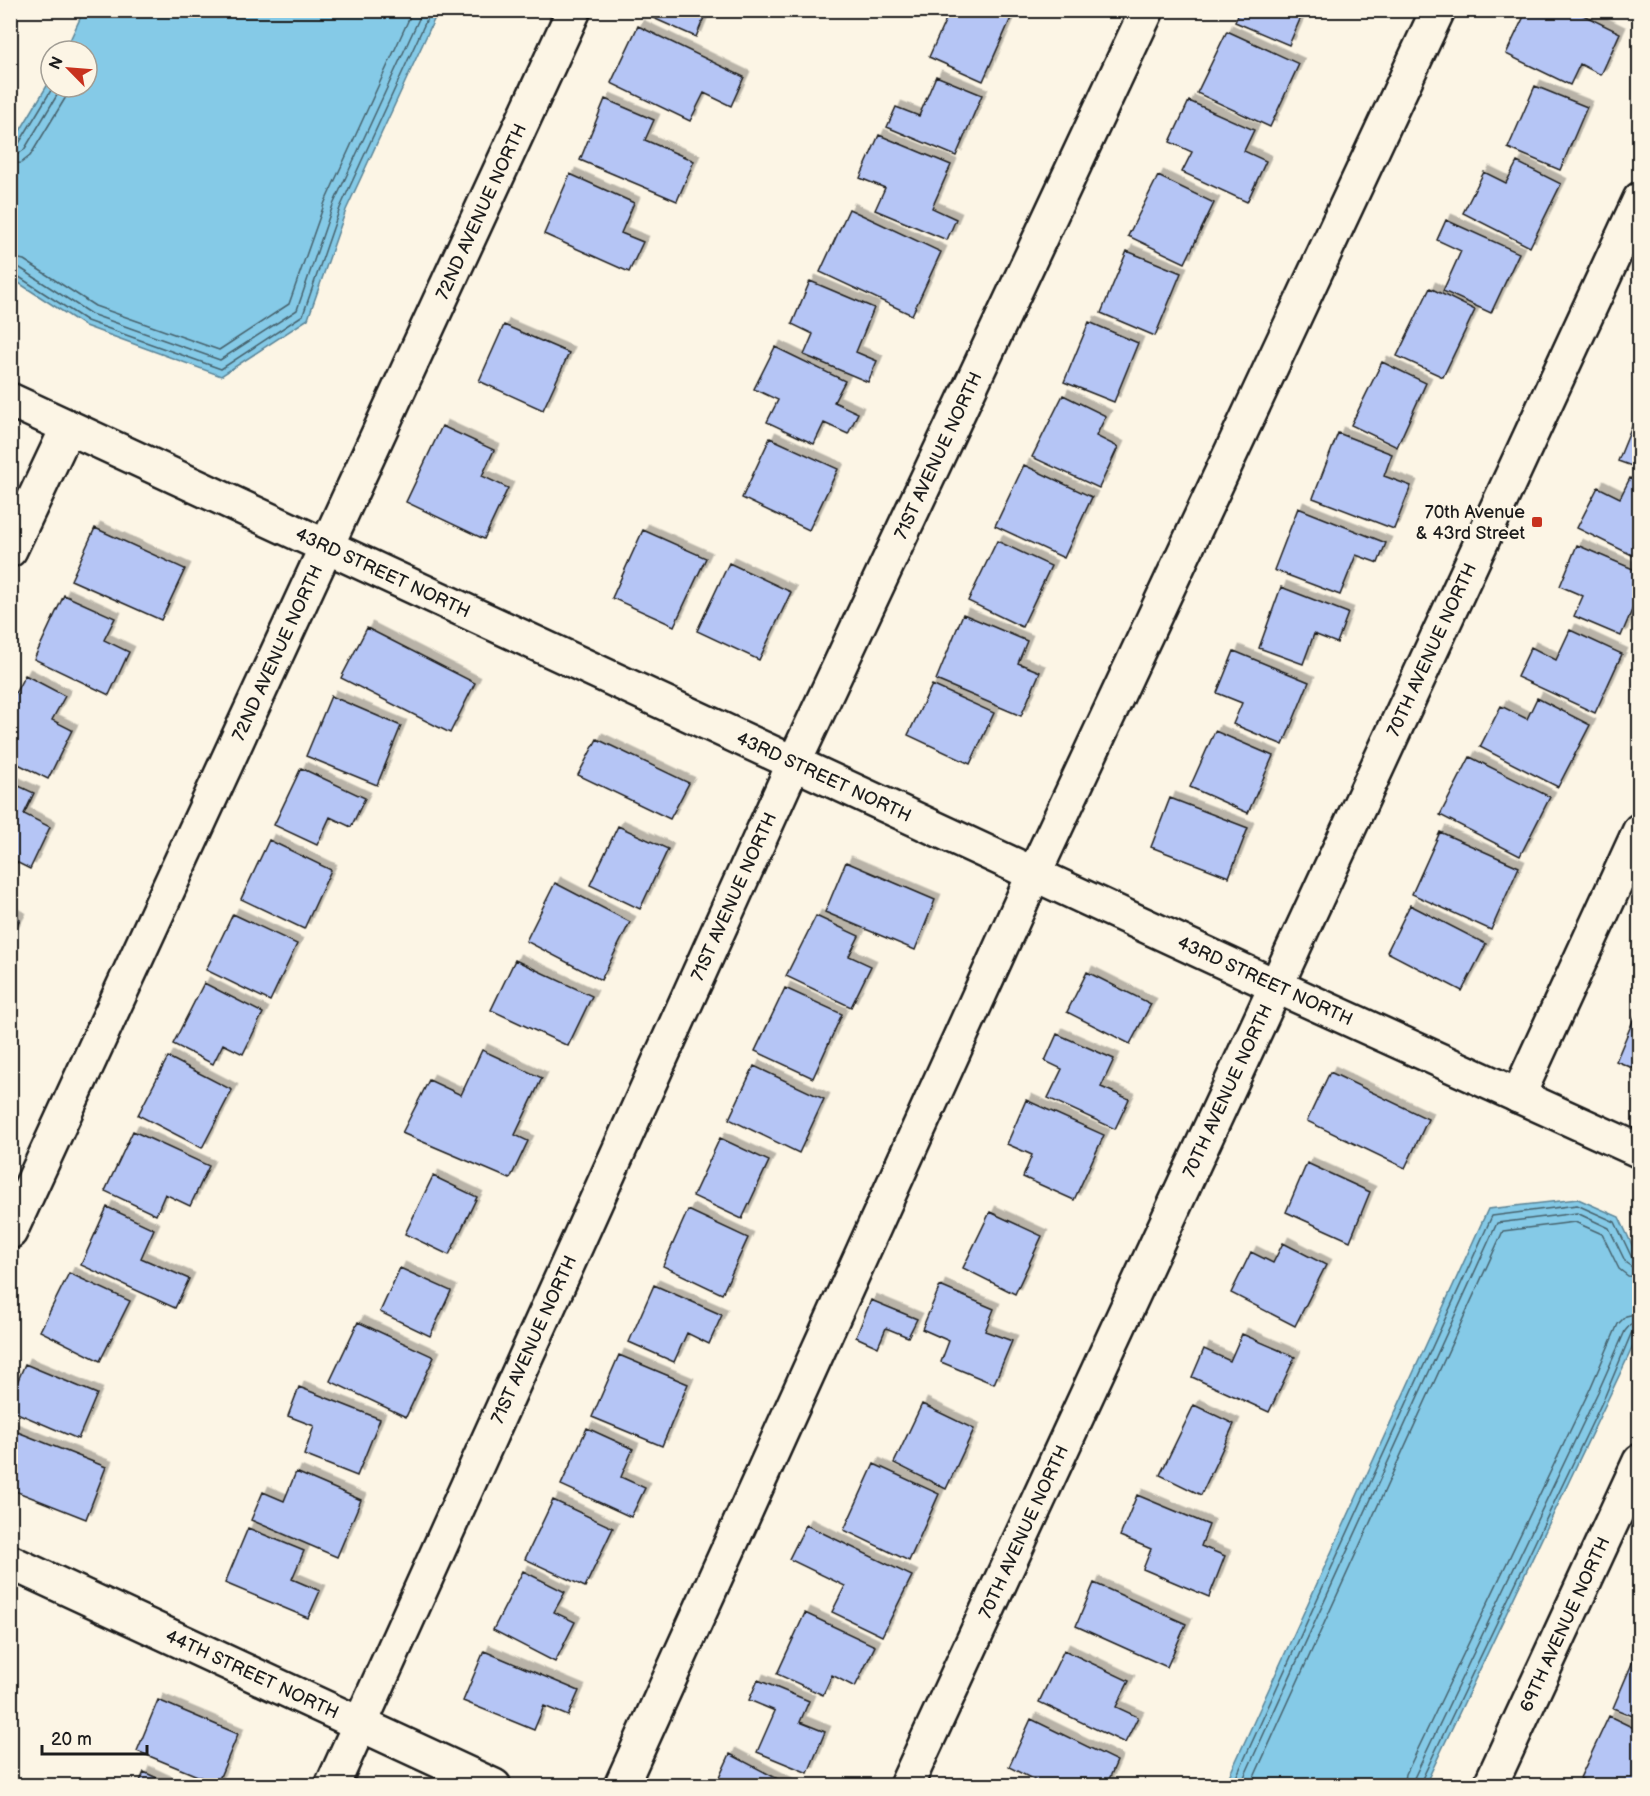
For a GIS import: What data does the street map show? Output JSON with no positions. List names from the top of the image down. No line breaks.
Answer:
{"streets":{"street":["72ND AVENUE NORTH","71ST AVENUE NORTH","43RD STREET NORTH","70TH AVENUE NORTH","69TH AVENUE NORTH","44TH STREET NORTH"]},"crossings":[["72ND AVENUE NORTH","43RD STREET NORTH"],["71ST AVENUE NORTH","43RD STREET NORTH"],["71ST AVENUE NORTH","44TH STREET NORTH"],["43RD STREET NORTH","70TH AVENUE NORTH"]],"places":{"transit":["70th Avenue & 43rd Street"]},"scale_bar":"20 m","north":"top left"}
